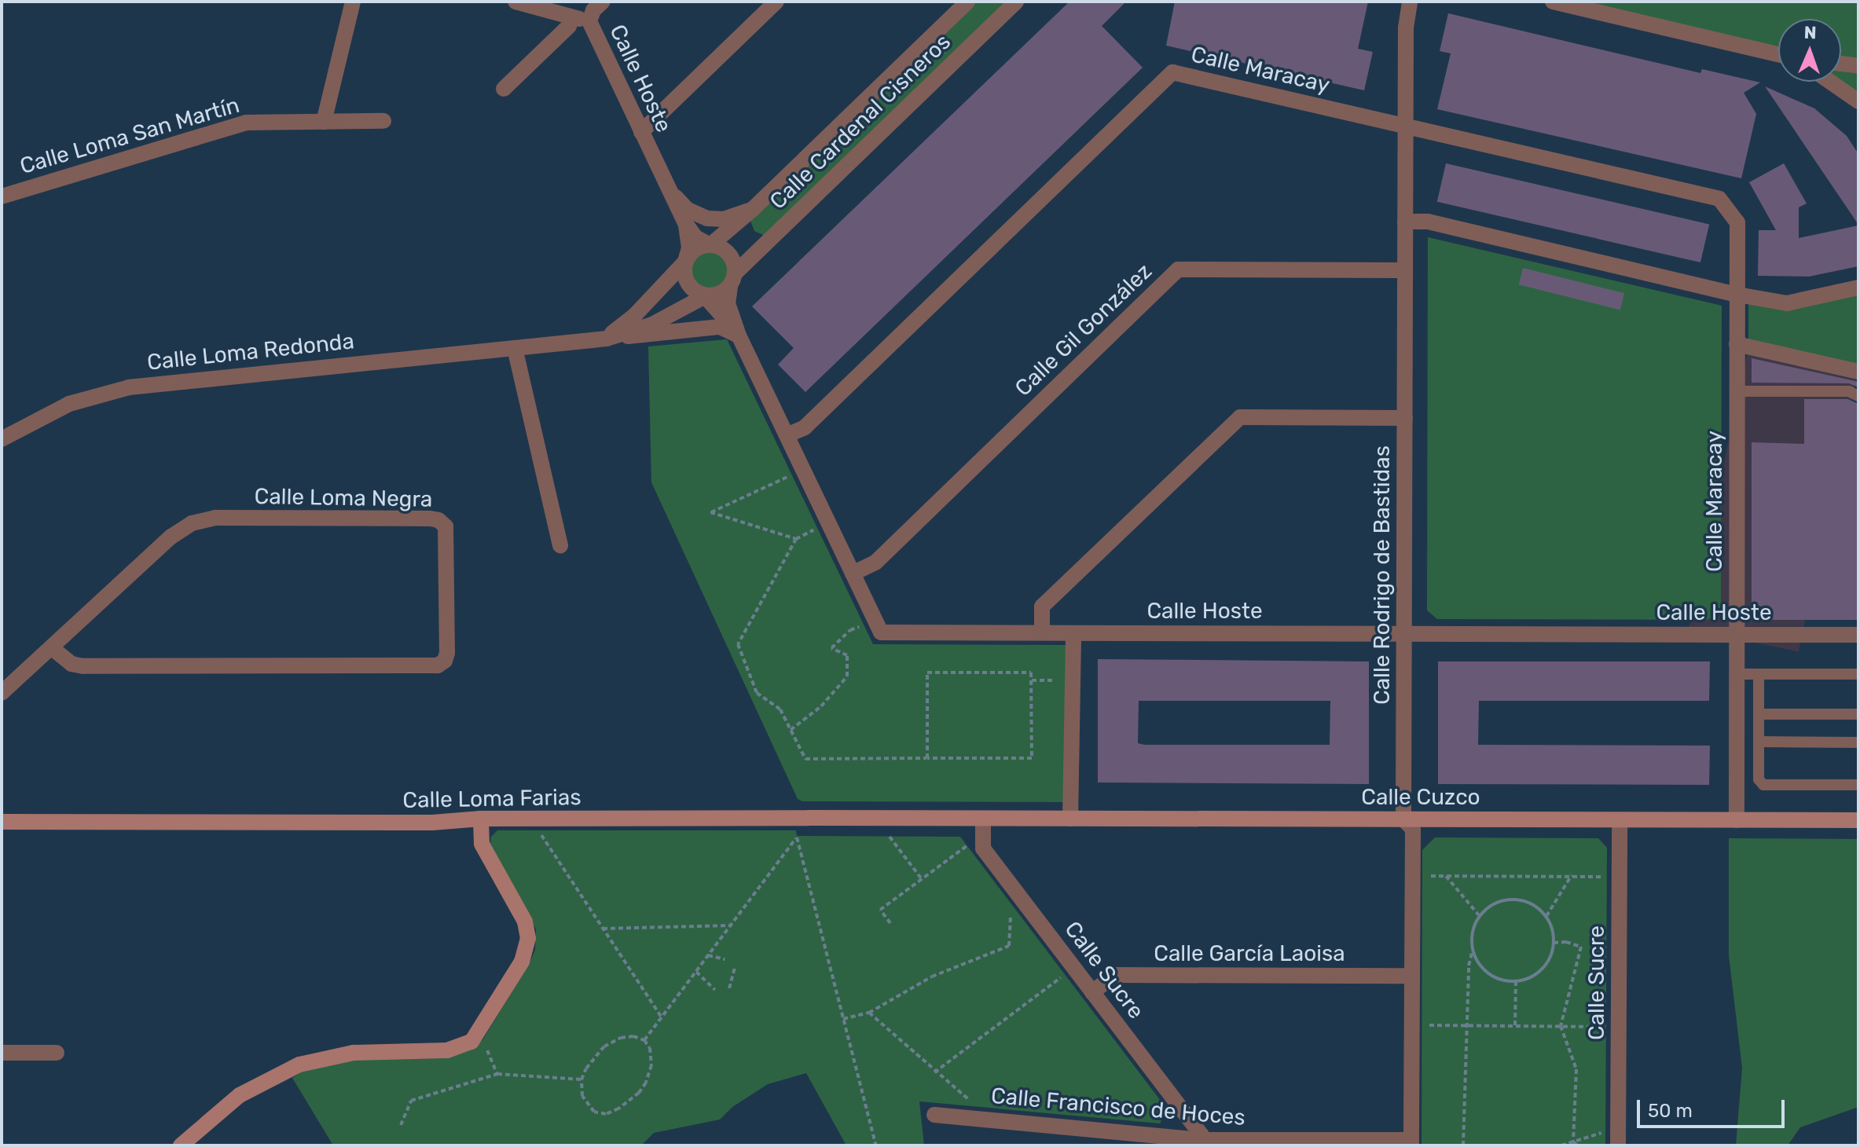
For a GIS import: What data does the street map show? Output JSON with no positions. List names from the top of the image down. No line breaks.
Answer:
{"streets":{"main road":["Calle Cuzco","Calle Loma Farias"],"street":["Calle Maracay","Calle Hoste","Calle Cardenal Cisneros","Calle Loma San Martín","Calle Gil González","Calle Loma Redonda","Calle Loma Negra","Calle Rodrigo de Bastidas","Calle García Laoisa","Calle Sucre","Calle Francisco de Hoces"]},"crossings":[["Calle Maracay","Calle Hoste"],["Calle Maracay","Calle Rodrigo de Bastidas"],["Calle Maracay","Calle Cuzco"],["Calle Hoste","Calle Cardenal Cisneros"],["Calle Hoste","Calle Gil González"],["Calle Hoste","Calle Rodrigo de Bastidas"],["Calle Gil González","Calle Rodrigo de Bastidas"],["Calle Rodrigo de Bastidas","Calle Cuzco"],["Calle Rodrigo de Bastidas","Calle García Laoisa"],["Calle Rodrigo de Bastidas","Calle Francisco de Hoces"],["Calle Cuzco","Calle Loma Farias"],["Calle Cuzco","Calle Sucre"],["Calle Loma Farias","Calle Sucre"],["Calle García Laoisa","Calle Sucre"],["Calle Sucre","Calle Francisco de Hoces"]],"scale_bar":"50 m","north":"top"}
